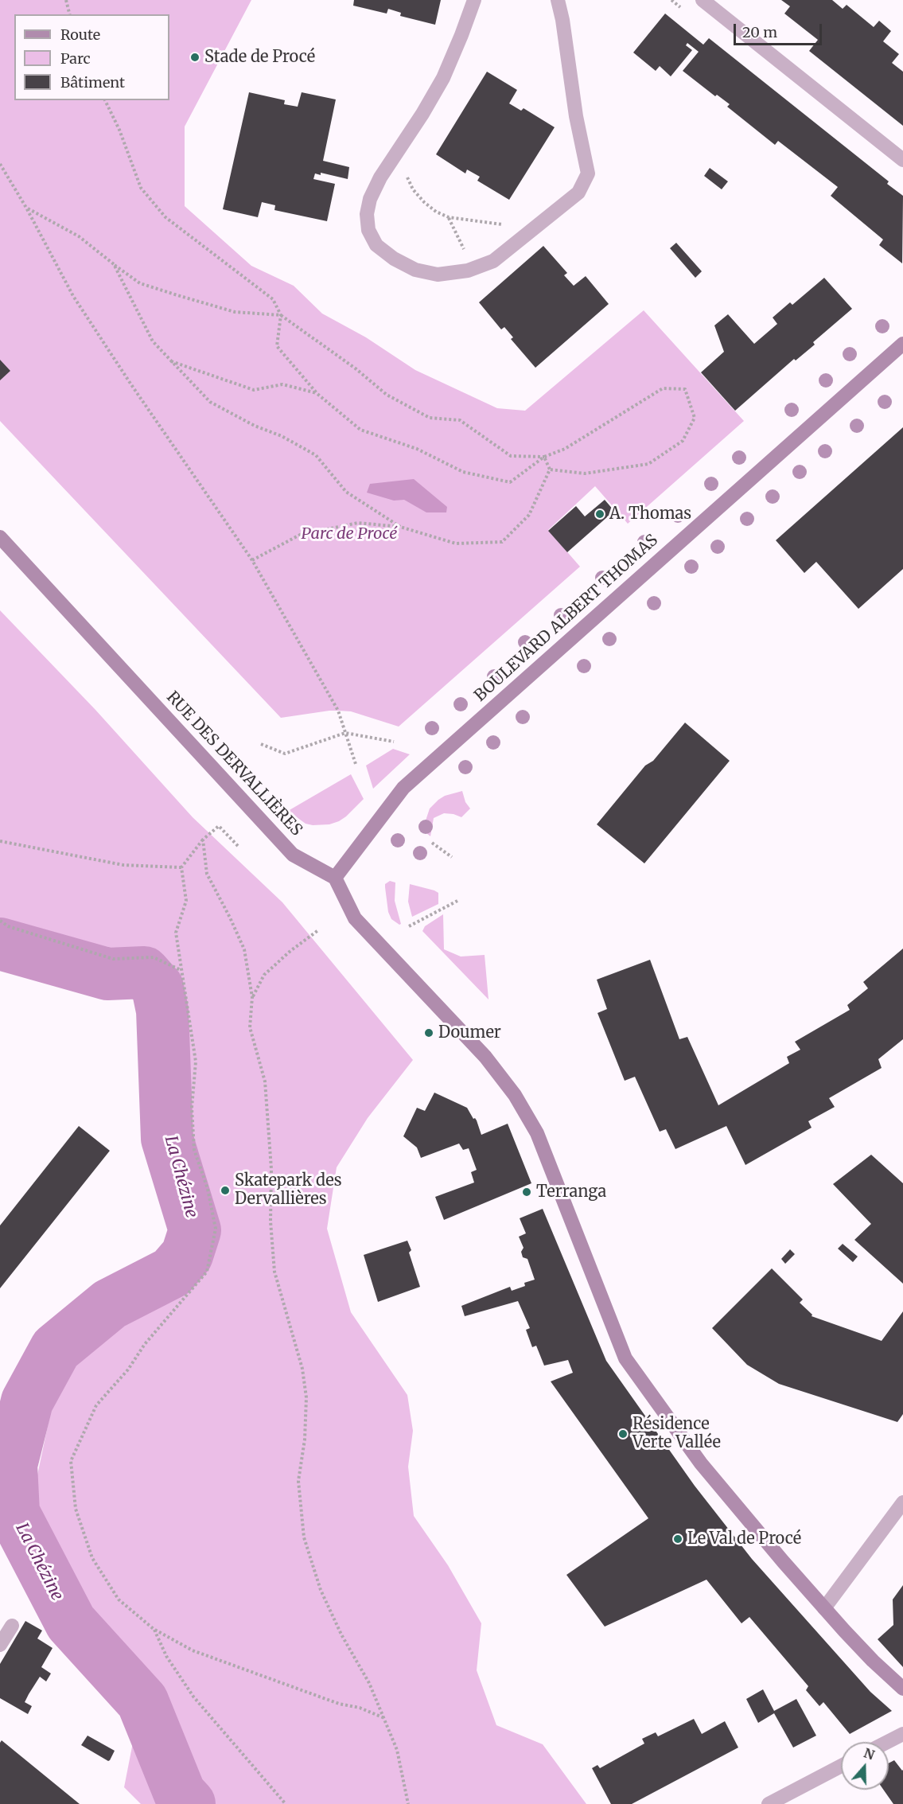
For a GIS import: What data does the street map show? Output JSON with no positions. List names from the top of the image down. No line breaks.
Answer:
{"streets":{"main road":["BOULEVARD ALBERT THOMAS","RUE DES DERVALLIÈRES"]},"crossings":[["BOULEVARD ALBERT THOMAS","RUE DES DERVALLIÈRES"]],"water":["La Chézine"],"parks":["Parc de Procé"],"places":["Stade de Procé","A. Thomas","Doumer","Skatepark des Dervallières","Terranga","Résidence Verte Vallée","Le Val de Procé"],"legend":["Route","Parc","Bâtiment"],"scale_bar":"20 m","north":"top"}
